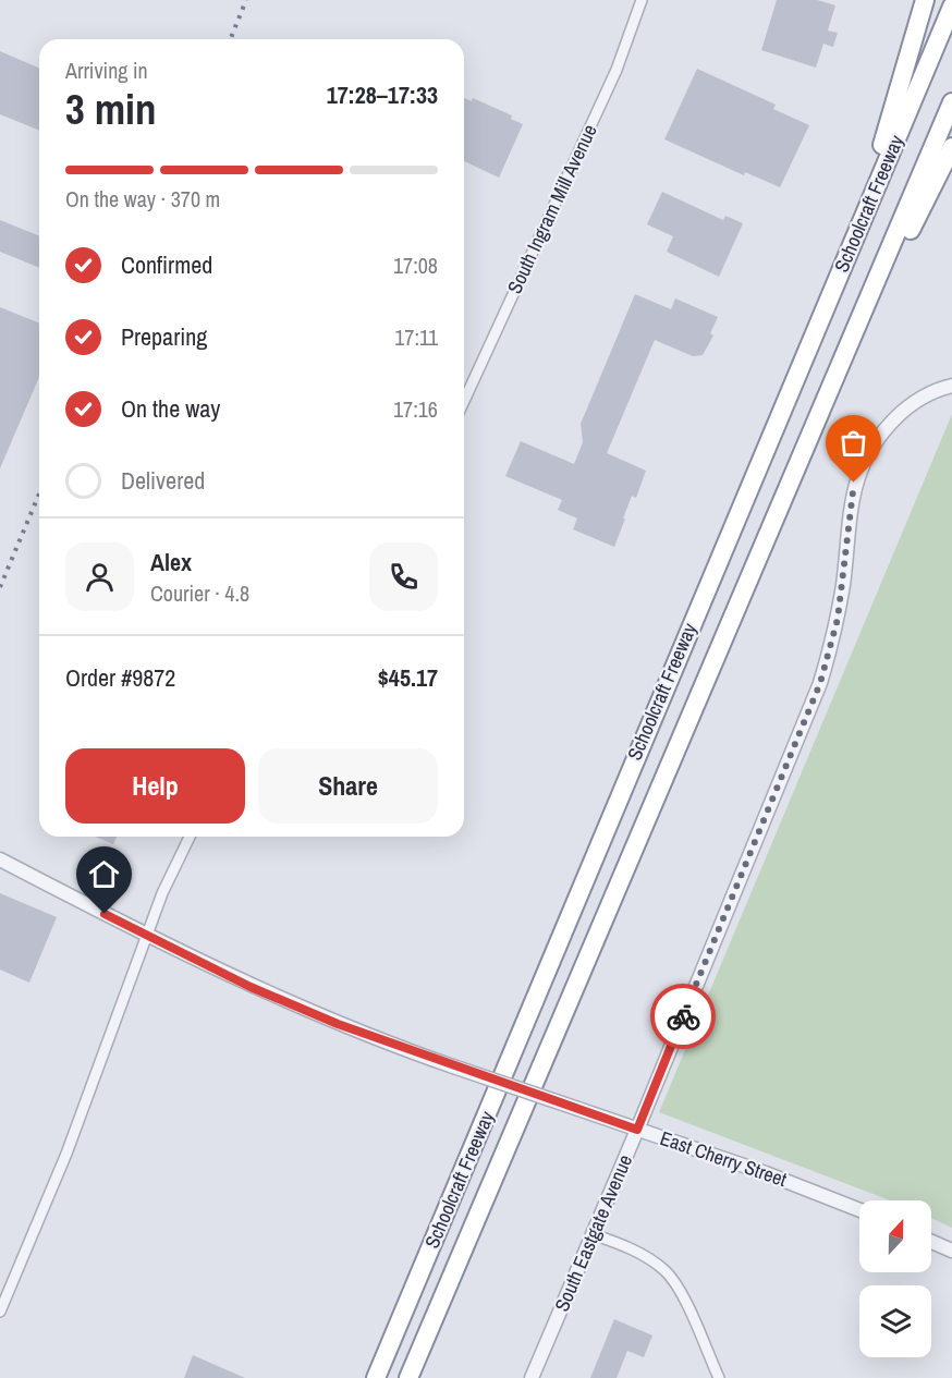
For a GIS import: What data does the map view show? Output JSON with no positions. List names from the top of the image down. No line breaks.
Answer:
{"streets":{"highway":["Schoolcraft Freeway"],"street":["South Ingram Mill Avenue","East Cherry Street","South Eastgate Avenue"]},"crossings":[["East Cherry Street","South Eastgate Avenue"]],"north":"top","page":{"heading":["3 min","Arriving in","17:28–17:33"],"panel":["Alex","Courier · 4.8","Order #9872","$45.17"],"bar":"On the way · 370 m","list":[["Confirmed","17:08"],["Preparing","17:11"],["On the way","17:16"],"Delivered"],"buttons":["Help","Share"]}}
